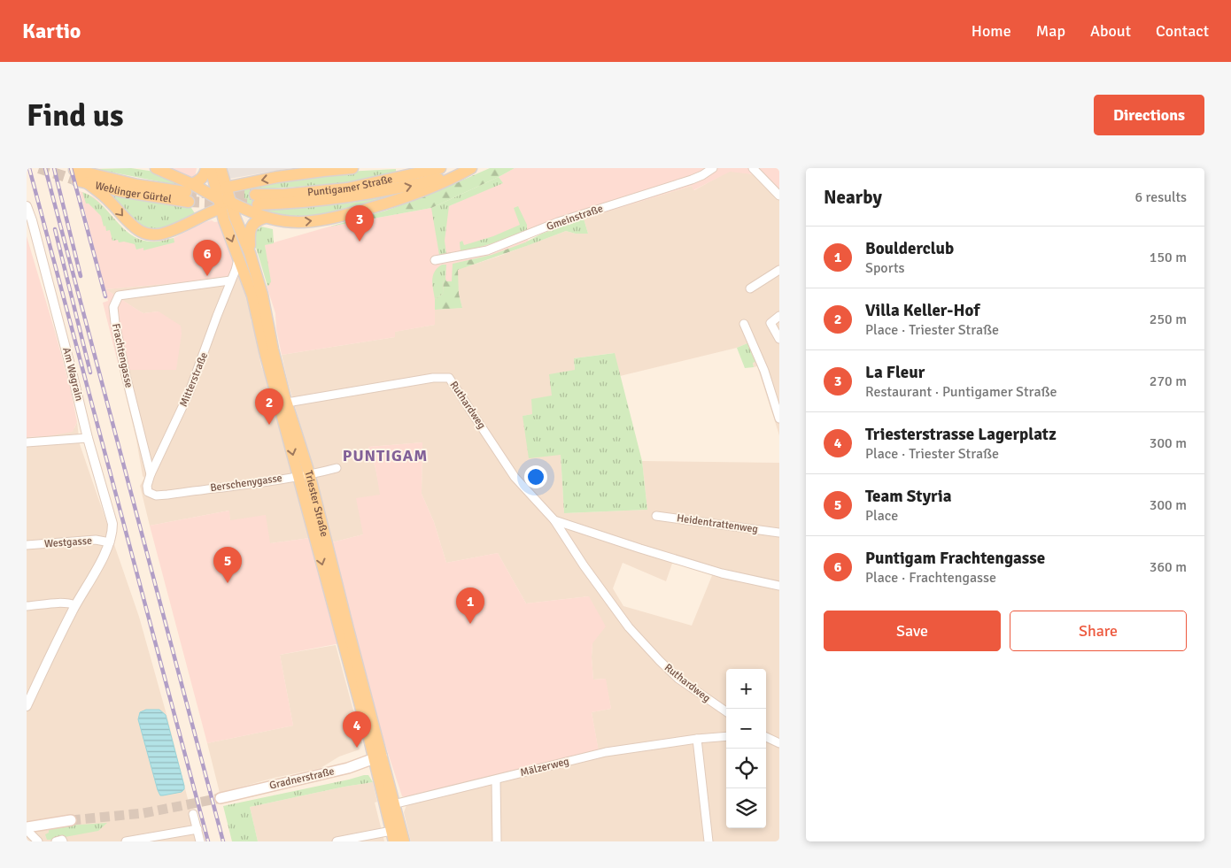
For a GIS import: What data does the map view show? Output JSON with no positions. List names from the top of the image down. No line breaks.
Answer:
{"streets":{"main road":["Puntigamer Straße","Weblinger Gürtel","Triester Straße","Gradnerstraße"],"street":["Gmeinstraße","Frachtengasse","Am Wagrain","Mitterstraße","Ruthardweg","Berschenygasse","Heidentrattenweg","Westgasse","Mälzerweg"]},"crossings":[["Frachtengasse","Mitterstraße"],["Frachtengasse","Berschenygasse"],["Am Wagrain","Westgasse"],["Mitterstraße","Berschenygasse"],["Mitterstraße","Triester Straße"],["Ruthardweg","Triester Straße"],["Berschenygasse","Triester Straße"],["Triester Straße","Mälzerweg"],["Triester Straße","Gradnerstraße"]],"districts":["PUNTIGAM"],"page":{"header":"Kartio","nav":["Home","Map","About","Contact"],"buttons":["Directions",["Save","Share"]],"title":"Find us","heading":["Nearby","6 results"],"pins":["3","6","2","5","1","4"],"list":[{"mark":"1","name":"Boulderclub","note":"Sports","value":"150 m"},{"mark":"2","name":"Villa Keller-Hof","note":"Place · Triester Straße","value":"250 m"},{"mark":"3","name":"La Fleur","note":"Restaurant · Puntigamer Straße","value":"270 m"},{"mark":"4","name":"Triesterstrasse Lagerplatz","note":"Place · Triester Straße","value":"300 m"},{"mark":"5","name":"Team Styria","note":"Place","value":"300 m"},{"mark":"6","name":"Puntigam Frachtengasse","note":"Place · Frachtengasse","value":"360 m"}],"map_buttons":["+","−"]}}
